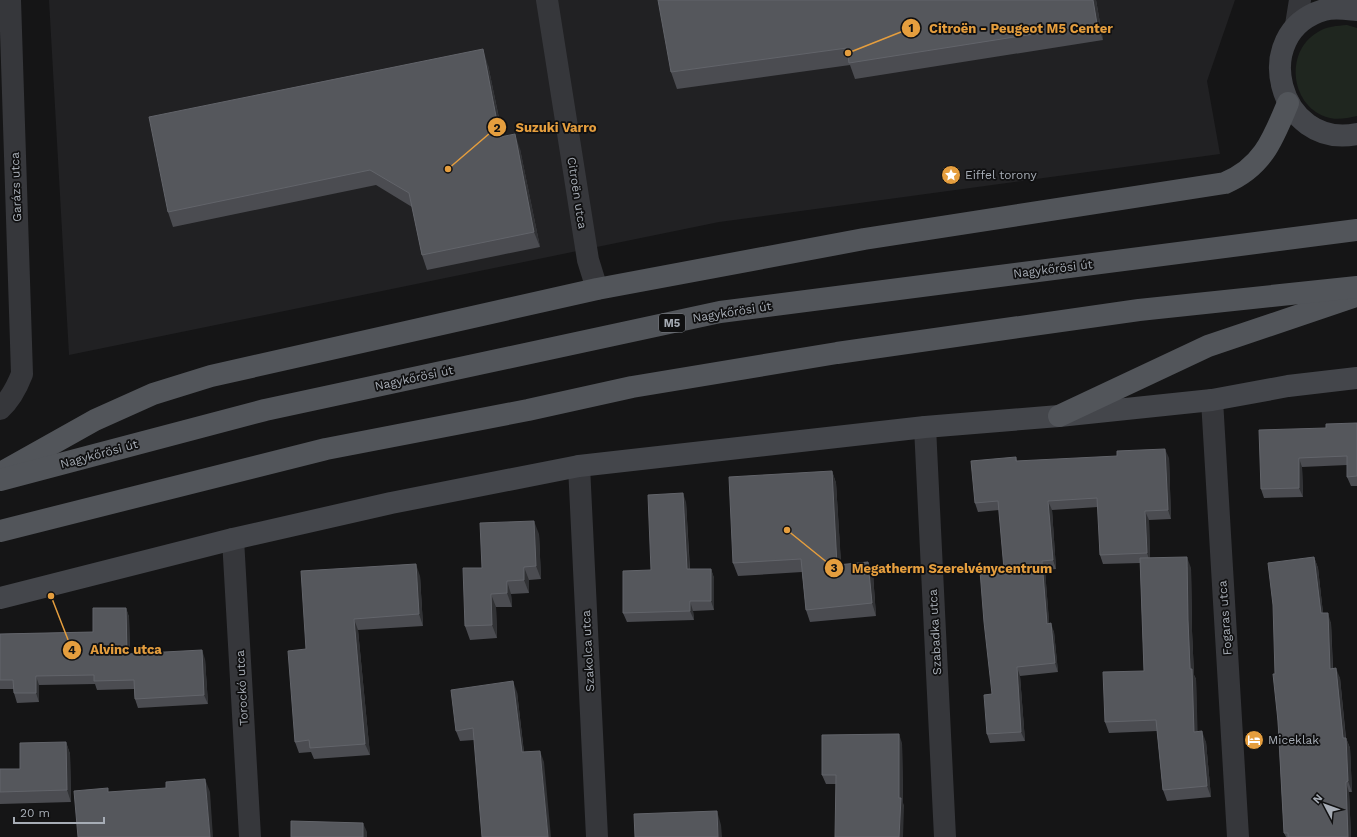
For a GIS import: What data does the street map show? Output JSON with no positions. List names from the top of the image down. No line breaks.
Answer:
{"streets":{"main road":["Nagykőrösi út","M5"],"street":["Garázs utca","Citroën utca","Fogaras utca","Szabadka utca","Szakolca utca","Torockó utca"]},"places":{"other":["Citroën - Peugeot M5 Center","Suzuki Varro","Megatherm Szerelvénycentrum","Alvinc utca"],"place":["Eiffel torony"],"hotel":["Miceklak"]},"scale_bar":"20 m","north":"top left"}
